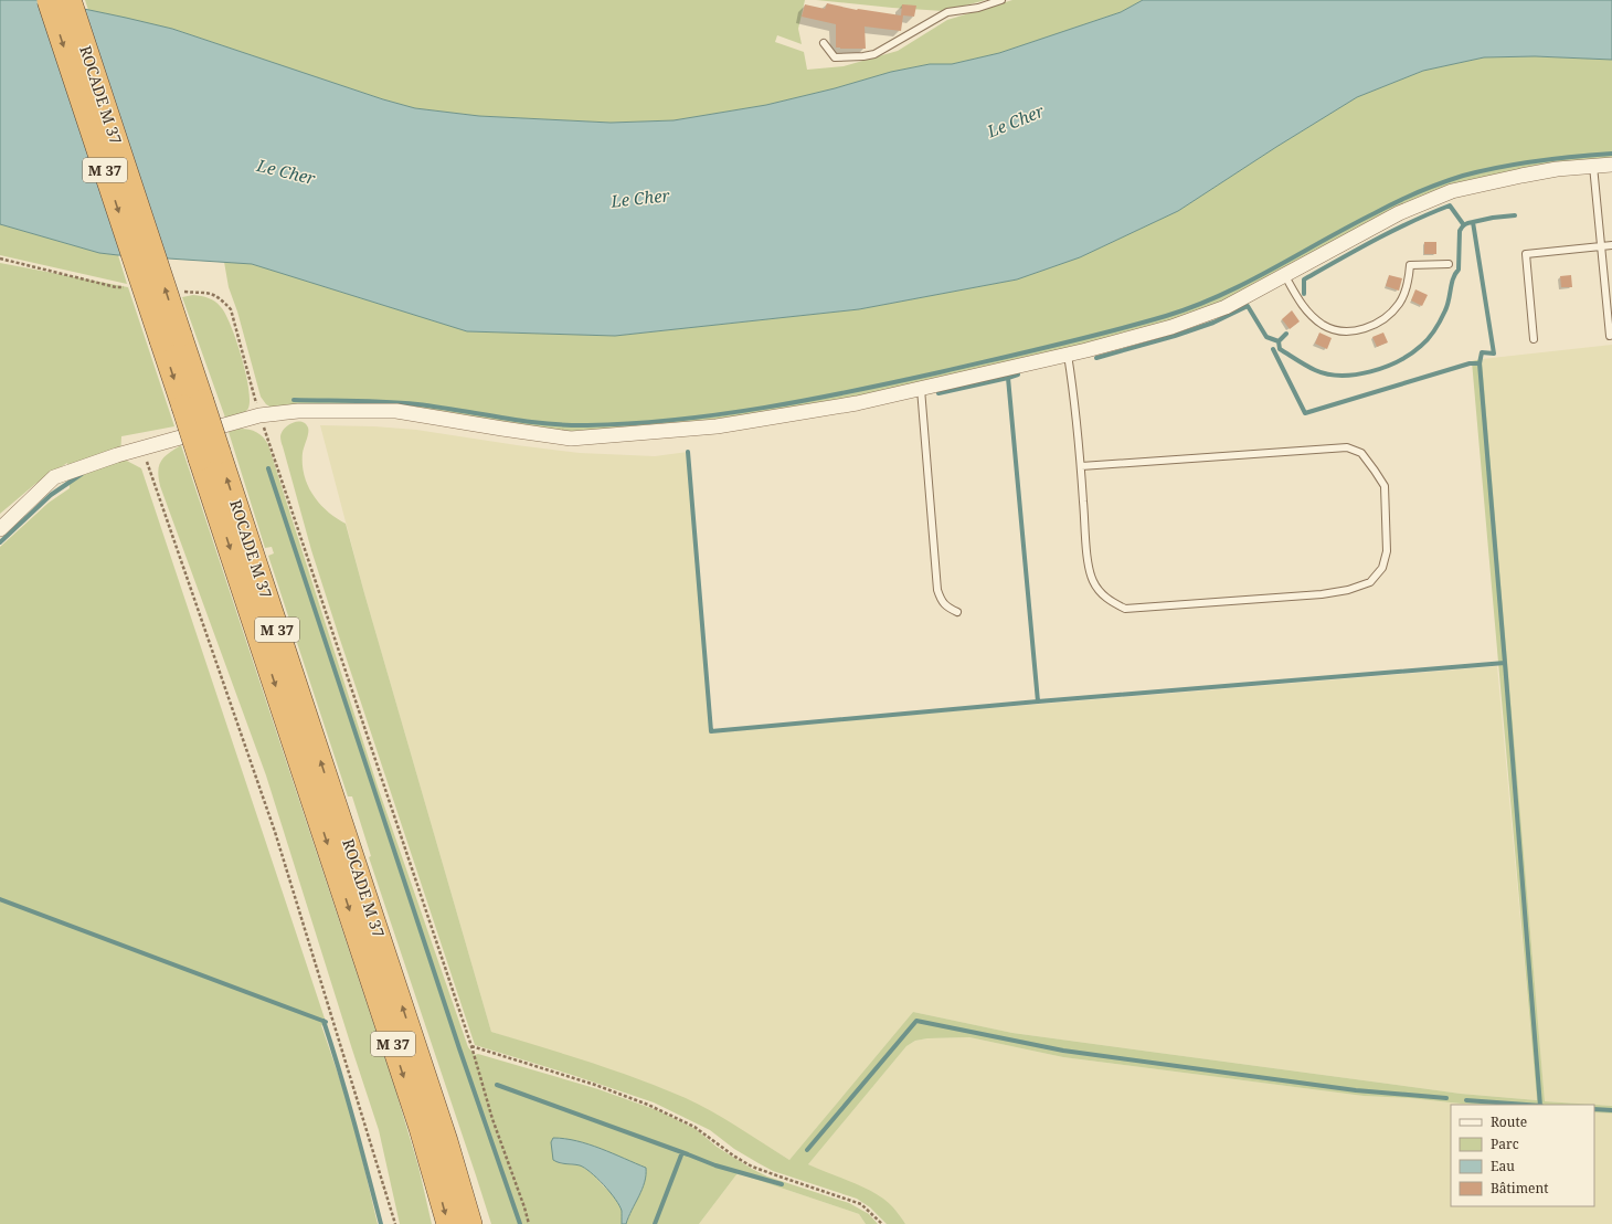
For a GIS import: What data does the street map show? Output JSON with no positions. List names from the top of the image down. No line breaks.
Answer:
{"streets":{"highway":["ROCADE M 37","M 37"]},"water":["Le Cher"],"legend":["Route","Parc","Eau","Bâtiment"]}
